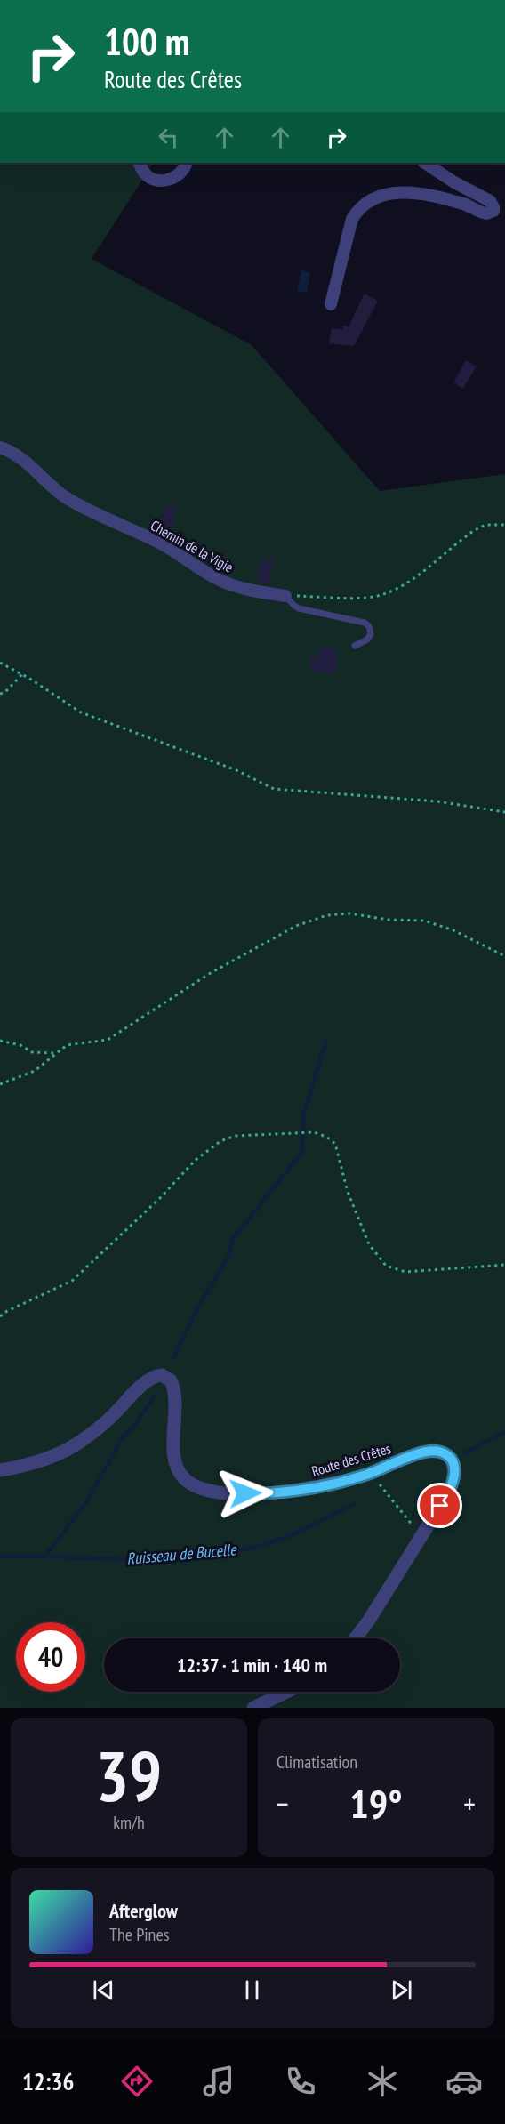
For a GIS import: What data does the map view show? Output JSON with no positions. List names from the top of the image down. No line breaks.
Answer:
{"streets":{"street":["Chemin de la Vigie","Route des Crêtes"]},"water":["Ruisseau de Bucelle"],"page":{"turn":["100 m","Route des Crêtes"],"limit":"40","trip":"12:37 · 1 min · 140 m","tile":[["39","km/h"],"Climatisation"],"heat":["−","19°","+"],"song":["Afterglow","The Pines"],"tabs":"12:36"}}
